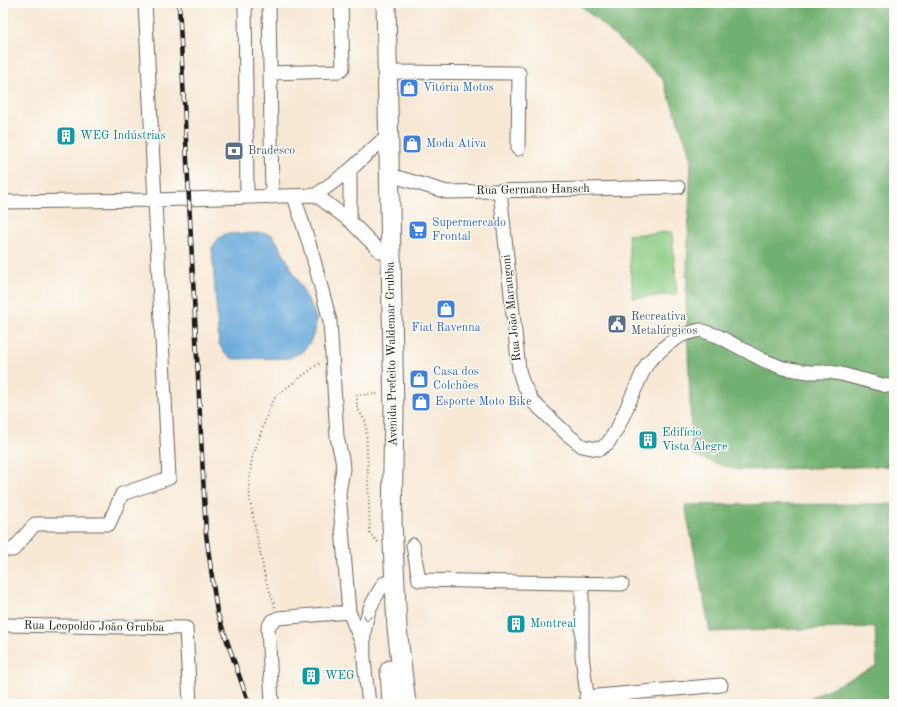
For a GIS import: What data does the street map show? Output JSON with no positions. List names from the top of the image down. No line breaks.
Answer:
{"streets":{"highway":["Avenida Prefeito Waldemar Grubba"],"street":["Rua Germano Hansch","Rua João Marangoni","Rua Leopoldo João Grubba"]},"crossings":[["Rua Germano Hansch","Rua João Marangoni"],["Rua Germano Hansch","Avenida Prefeito Waldemar Grubba"]],"places":{"shop":["Vitória Motos","Moda Ativa","Fiat Ravenna","Casa dos Colchões","Esporte Moto Bike"],"building":["WEG Indústrias","Edifício Vista Alegre","Montreal","WEG"],"bank":["Bradesco"],"supermarket":["Supermercado Frontal"],"public building":["Recreativa Metalúrgicos"]}}
